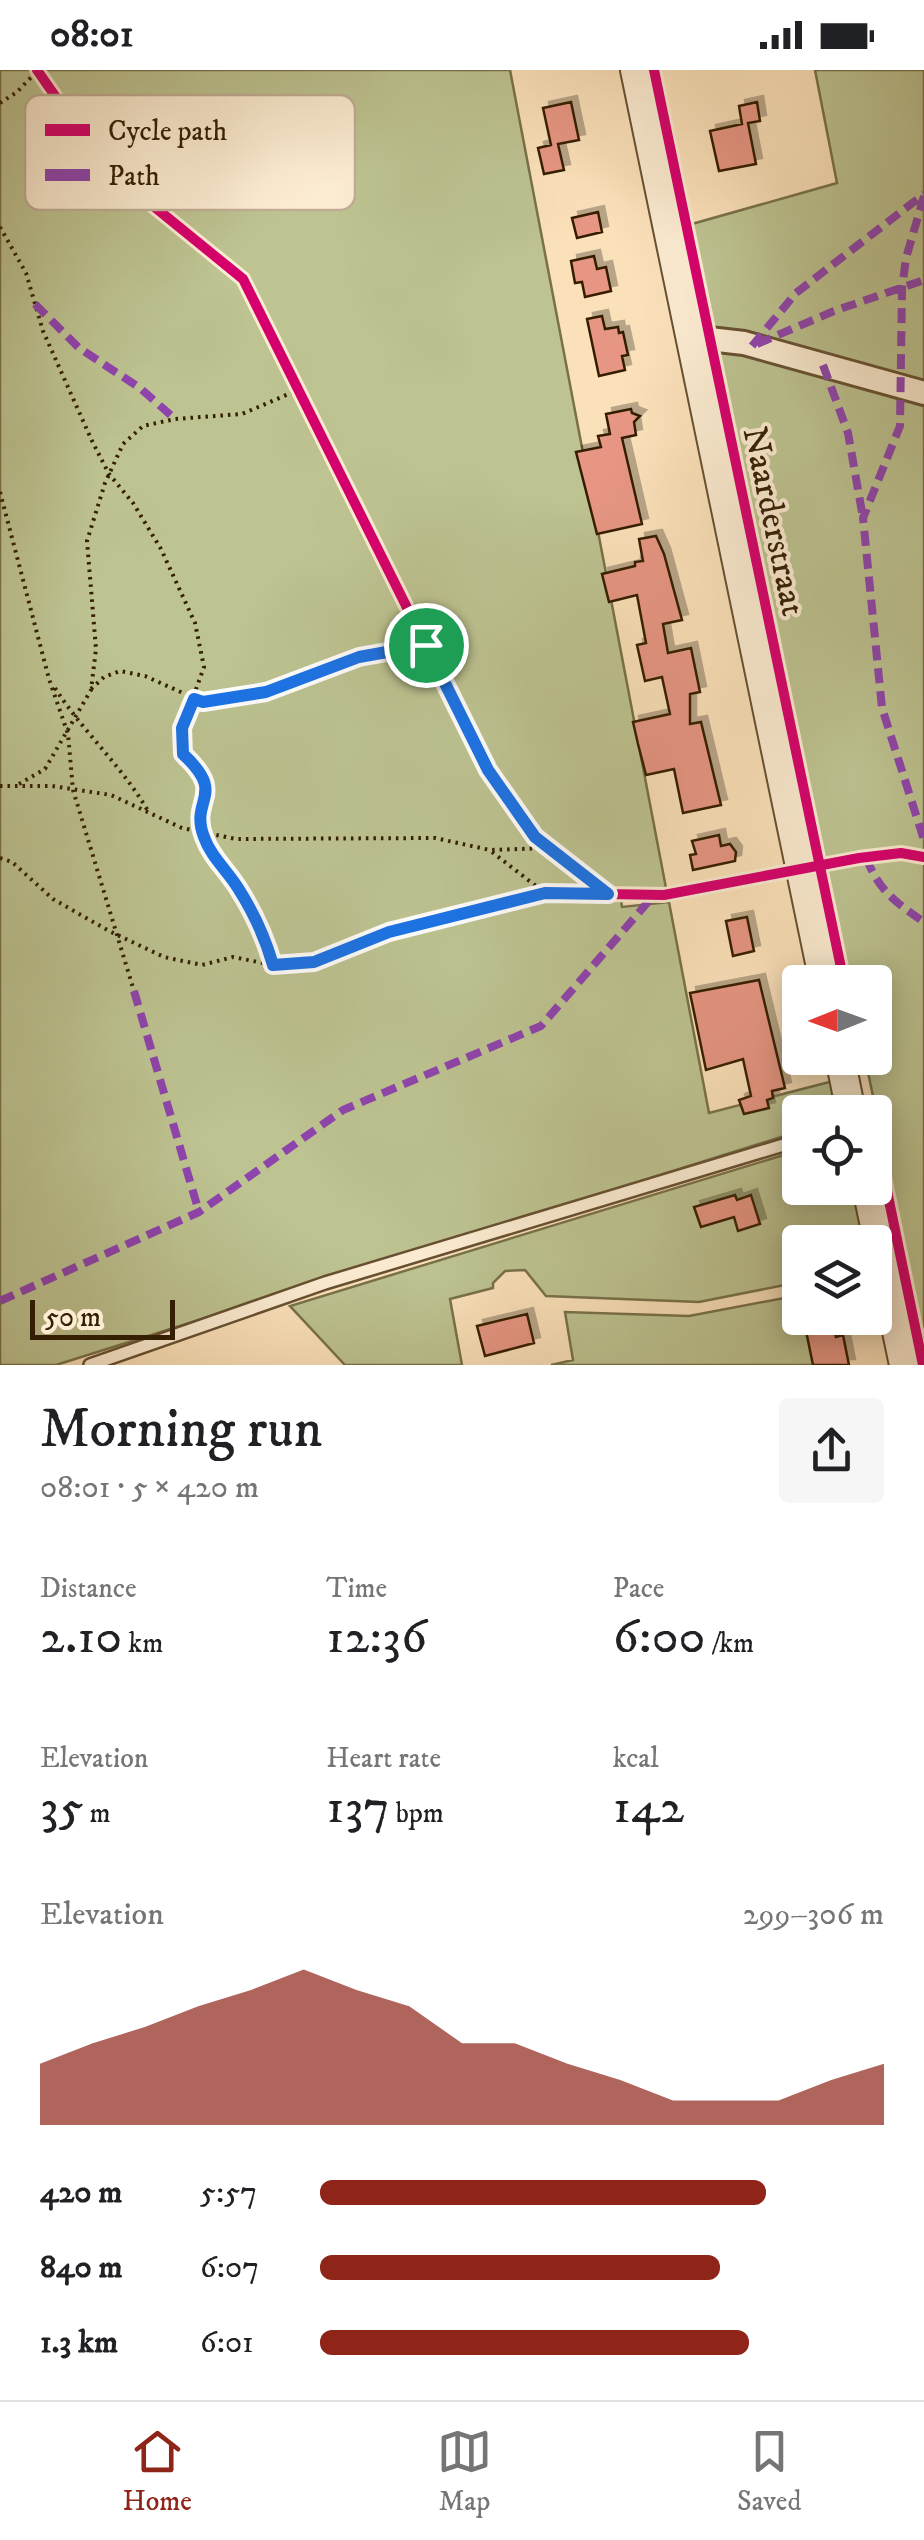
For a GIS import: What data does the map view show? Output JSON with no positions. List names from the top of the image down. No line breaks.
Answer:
{"streets":{"street":["Naarderstraat"]},"legend":["Cycle path","Path"],"scale_bar":"50 m","north":"left","page":{"status":"08:01","scale":"50 m","heading":["Morning run","08:01 · 5 × 420 m"],"stats":[["Distance","2.10 km"],["Time","12:36"],["Pace","6:00 /km"],["Elevation","35 m"],["Heart rate","137 bpm"],["kcal","142"]],"chart":["Elevation","299–306 m"],"list":[{"name":"420 m","note":"5:57"},{"name":"840 m","note":"6:07"},{"name":"1.3 km","note":"6:01"}],"tabs":["Home","Map","Saved"]}}
